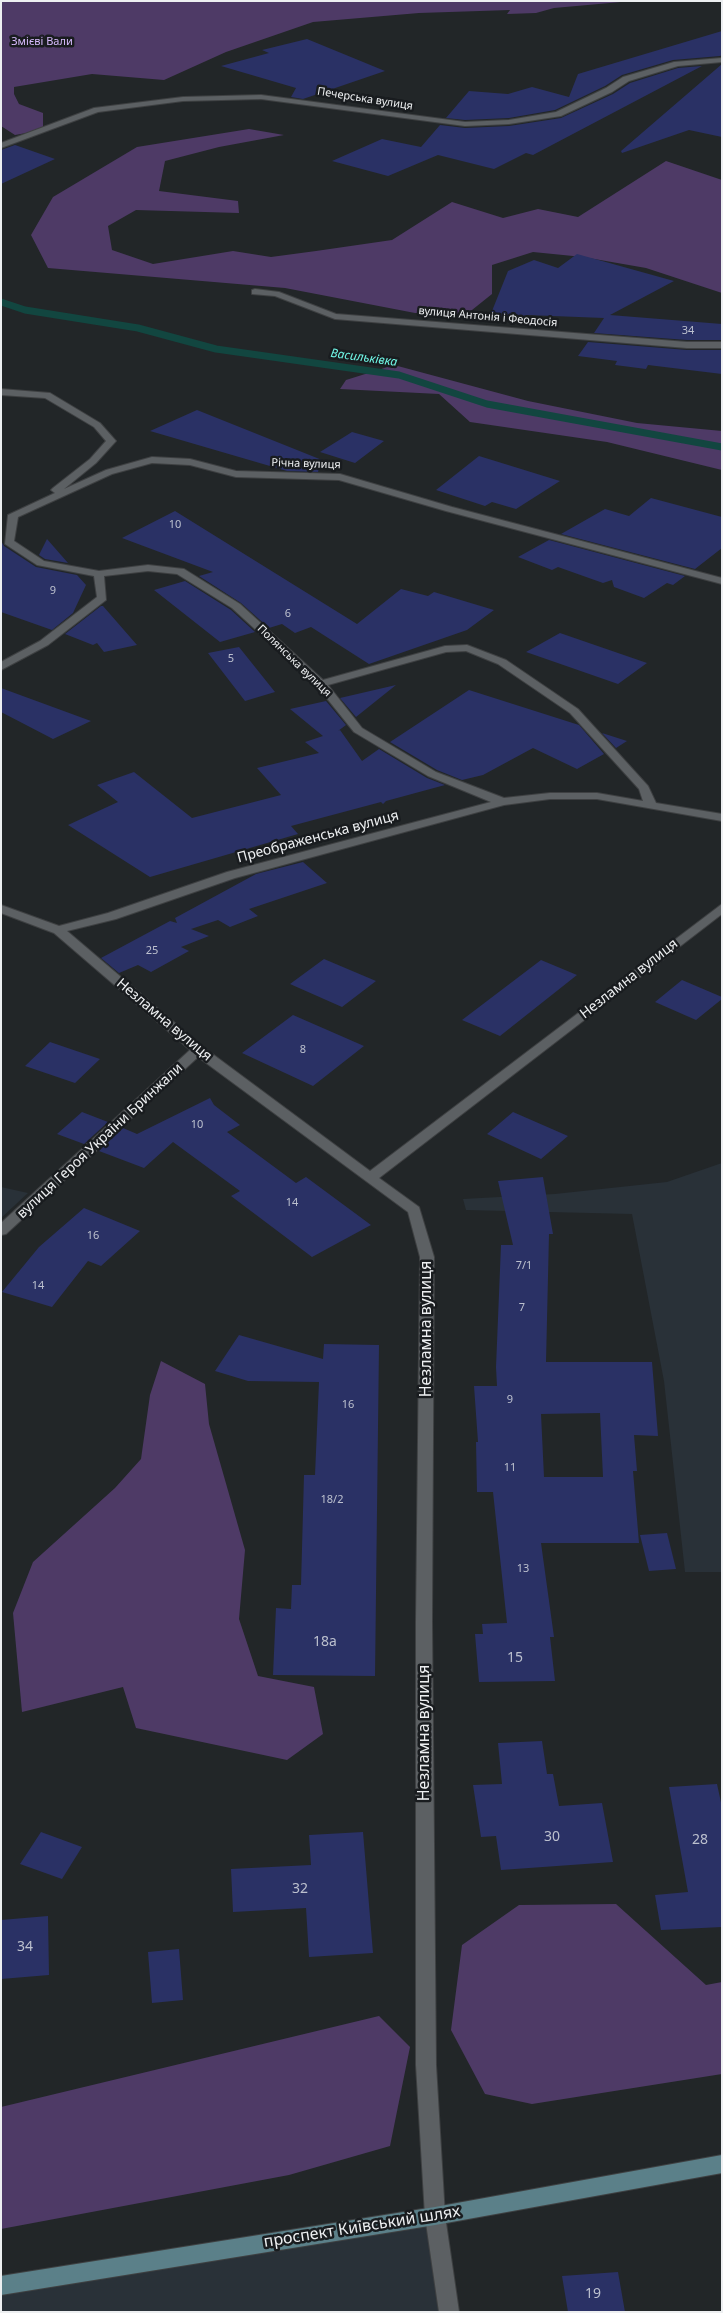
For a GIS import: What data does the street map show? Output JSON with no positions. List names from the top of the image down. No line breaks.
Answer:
{"streets":{"main road":["проспект Київський шлях"],"street":["Печерська вулиця","вулиця Антонія і Феодосія","Річна вулиця","Полянська вулиця","Преображенська вулиця","Незламна вулиця","вулиця Героя України Бринжали"]},"crossings":[["Річна вулиця","Полянська вулиця"],["Полянська вулиця","Преображенська вулиця"],["Преображенська вулиця","Незламна вулиця"],["Незламна вулиця","вулиця Героя України Бринжали"],["Незламна вулиця","проспект Київський шлях"]],"water":["Васильківка"],"parks":["Змієві Вали"],"house_numbers":["34","10","9","6","5","25","8","10","14","16","7/1","14","7","9","16","11","18/2","13","18а","15","30","28","32","34","19"]}
